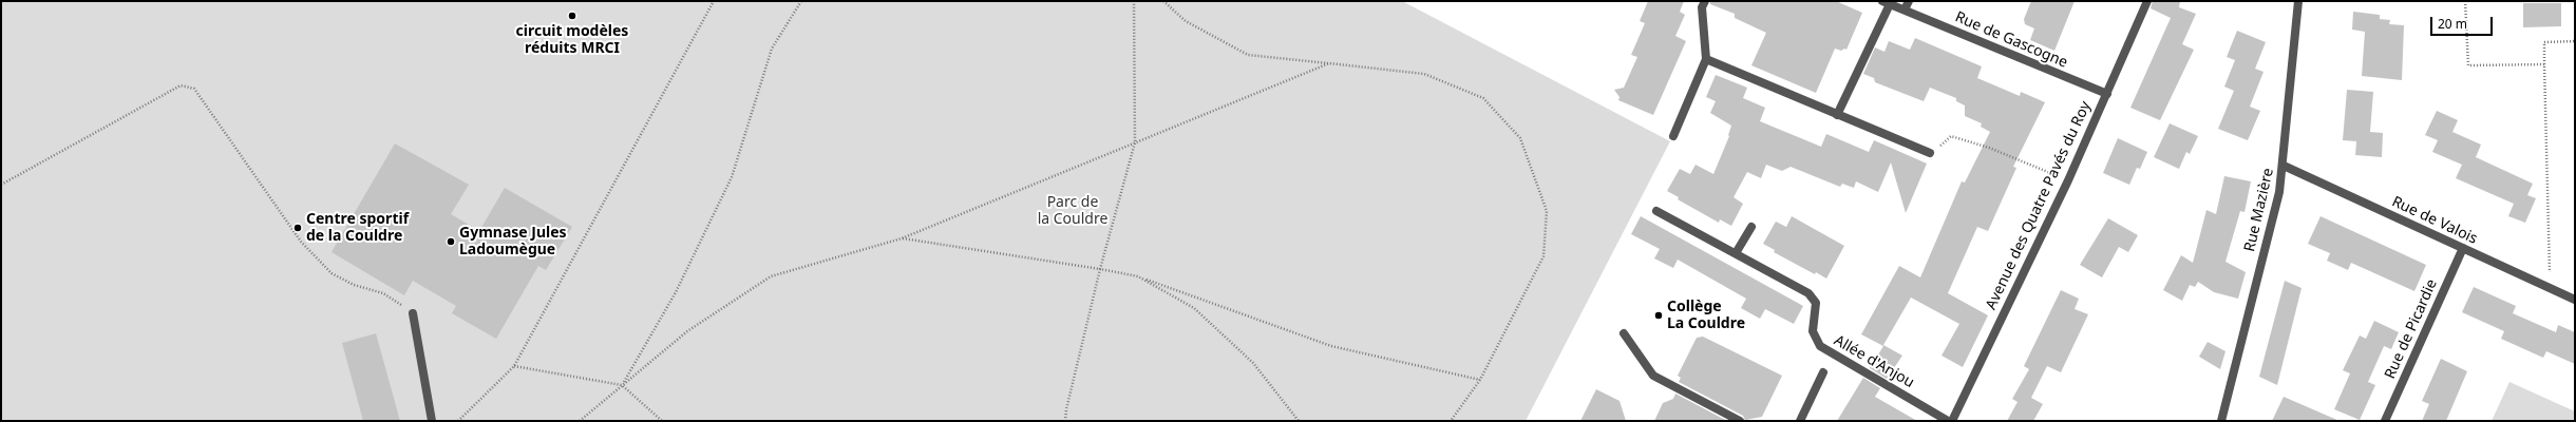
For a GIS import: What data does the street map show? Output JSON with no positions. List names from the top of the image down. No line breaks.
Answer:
{"streets":{"street":["Rue de Gascogne","Avenue des Quatre Pavés du Roy","Rue Mazière","Rue de Valois","Rue de Picardie","Allée d'Anjou"]},"crossings":[["Rue de Gascogne","Avenue des Quatre Pavés du Roy"],["Rue Mazière","Rue de Valois"],["Rue de Valois","Rue de Picardie"]],"parks":["Parc de la Couldre"],"places":["circuit modèles réduits MRCI","Centre sportif de la Couldre","Gymnase Jules Ladoumègue","Collège La Couldre"],"scale_bar":"20 m"}
